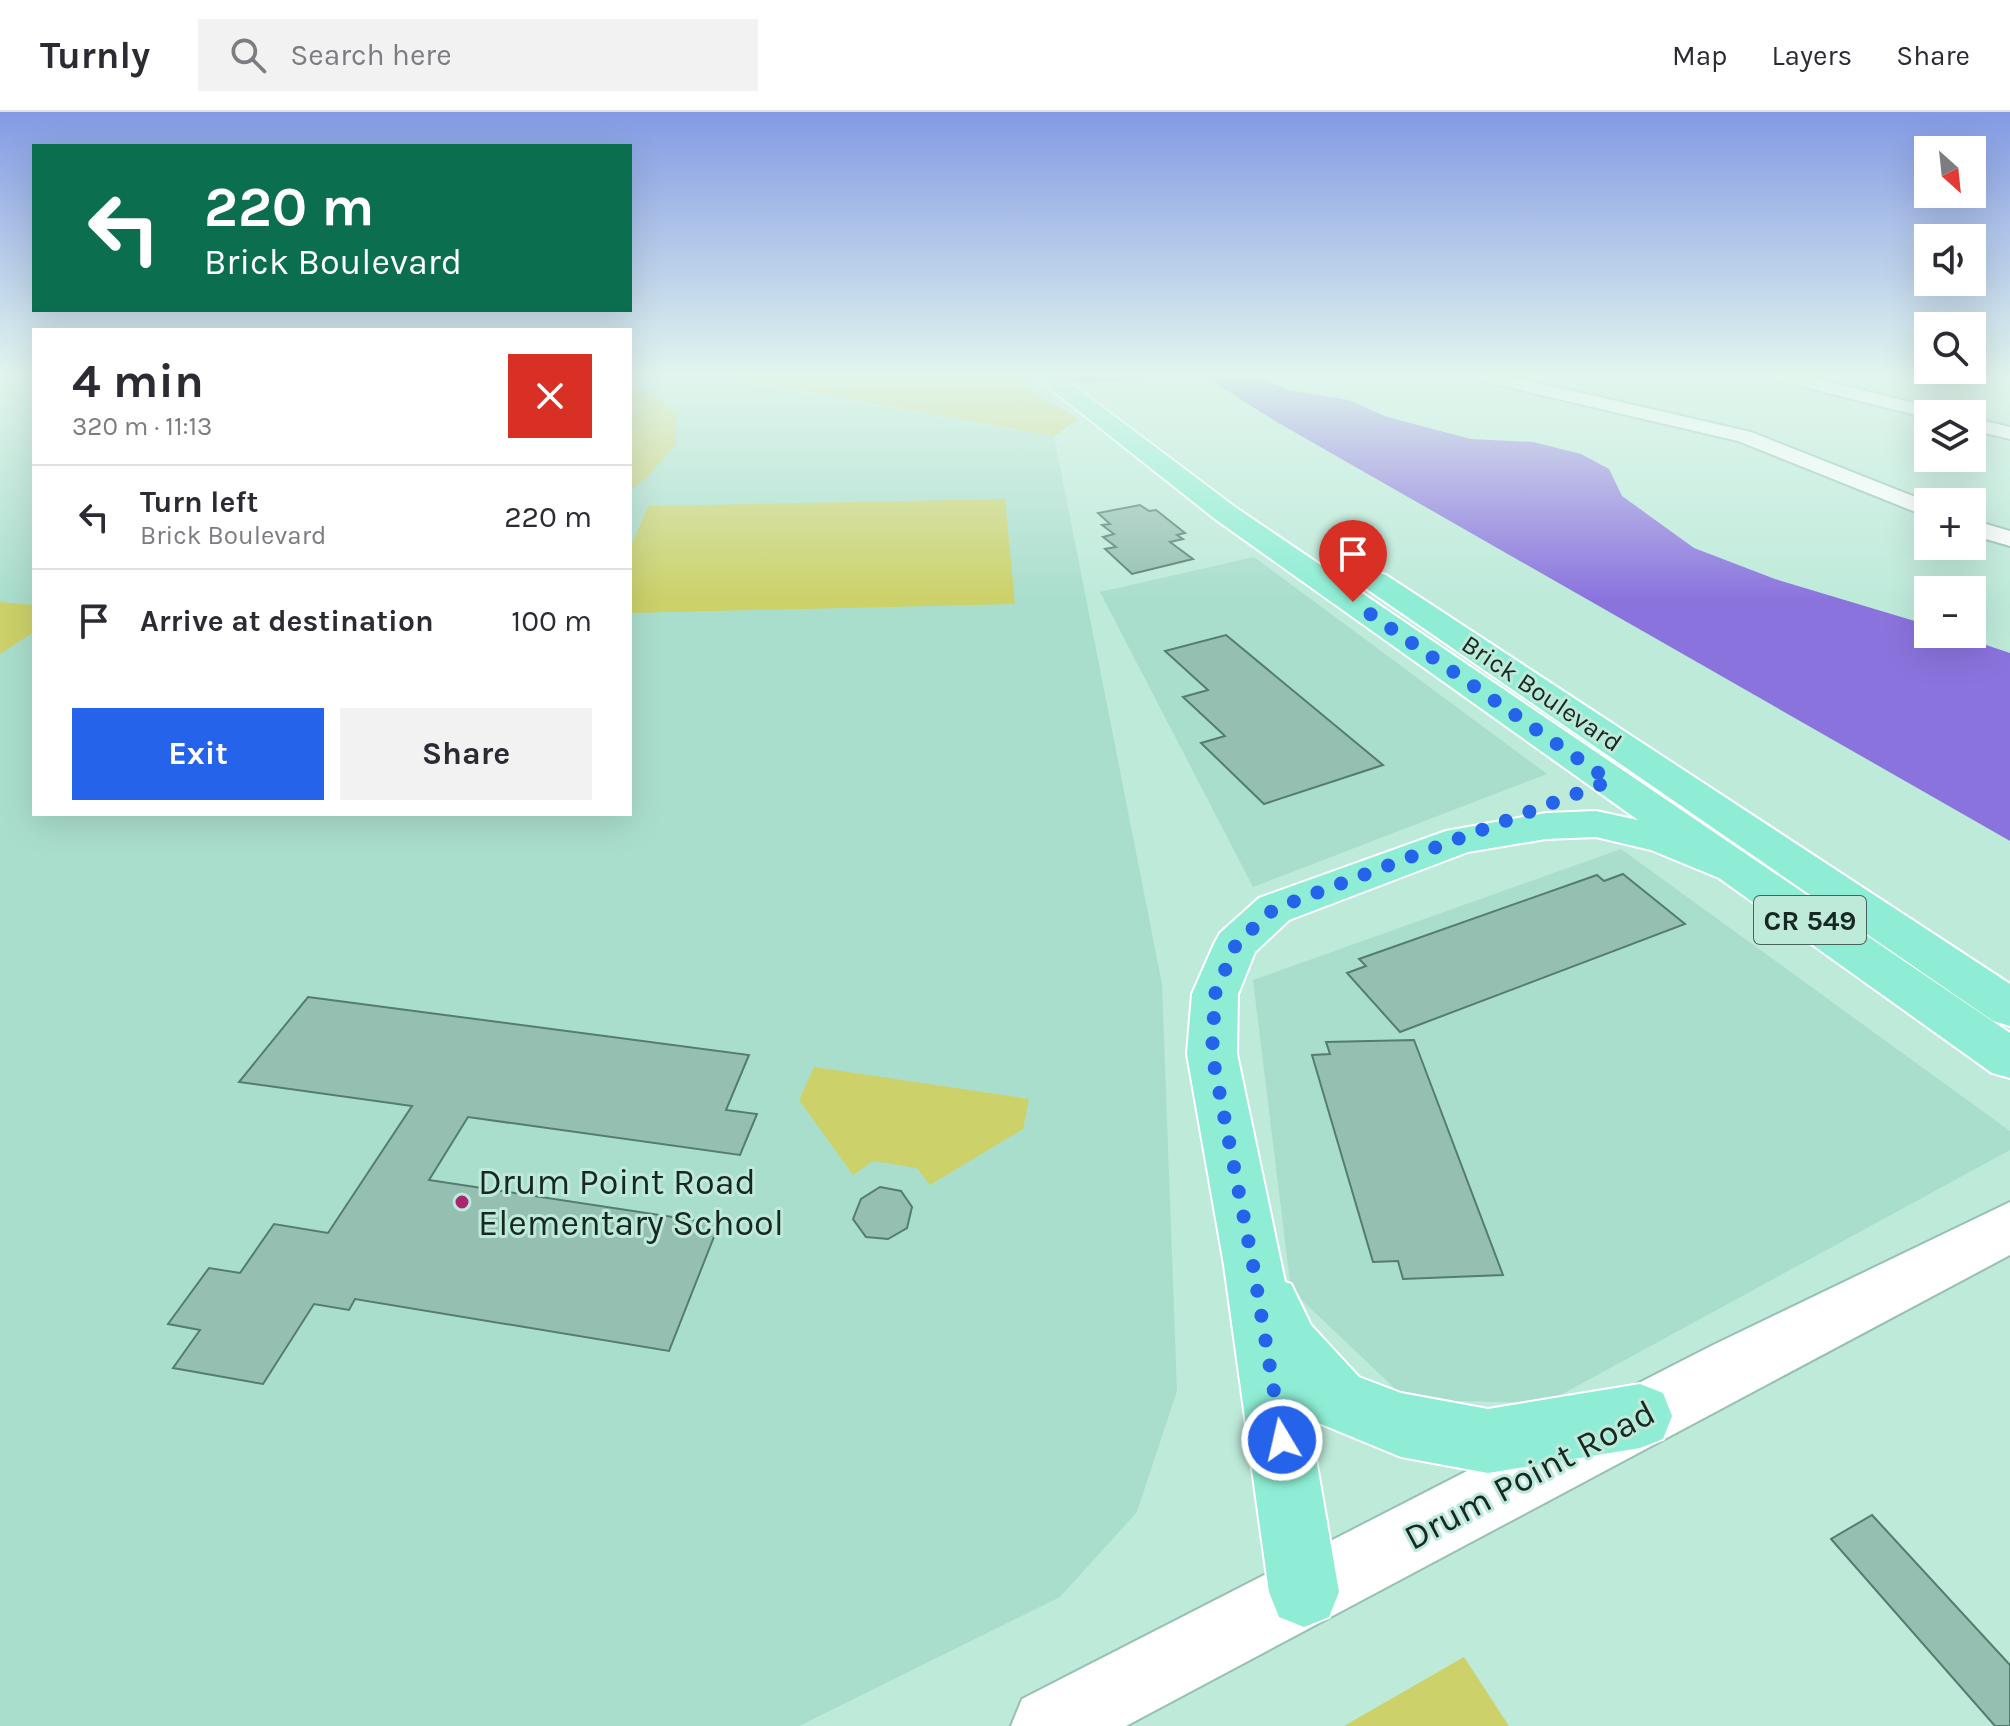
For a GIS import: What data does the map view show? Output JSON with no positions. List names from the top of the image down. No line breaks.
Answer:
{"streets":{"main road":["Brick Boulevard","CR 549"],"street":["Drum Point Road"]},"places":["Drum Point Road Elementary School"],"north":"bottom right","page":{"header":"Turnly","search":"Search here","nav":["Map","Layers","Share"],"map_buttons":["+","−"],"turn":["220 m","Brick Boulevard"],"heading":["4 min","320 m · 11:13"],"list":[{"name":"Turn left","note":"Brick Boulevard","value":"220 m"},{"name":"Arrive at destination","value":"100 m"}],"buttons":["Exit","Share"]}}
